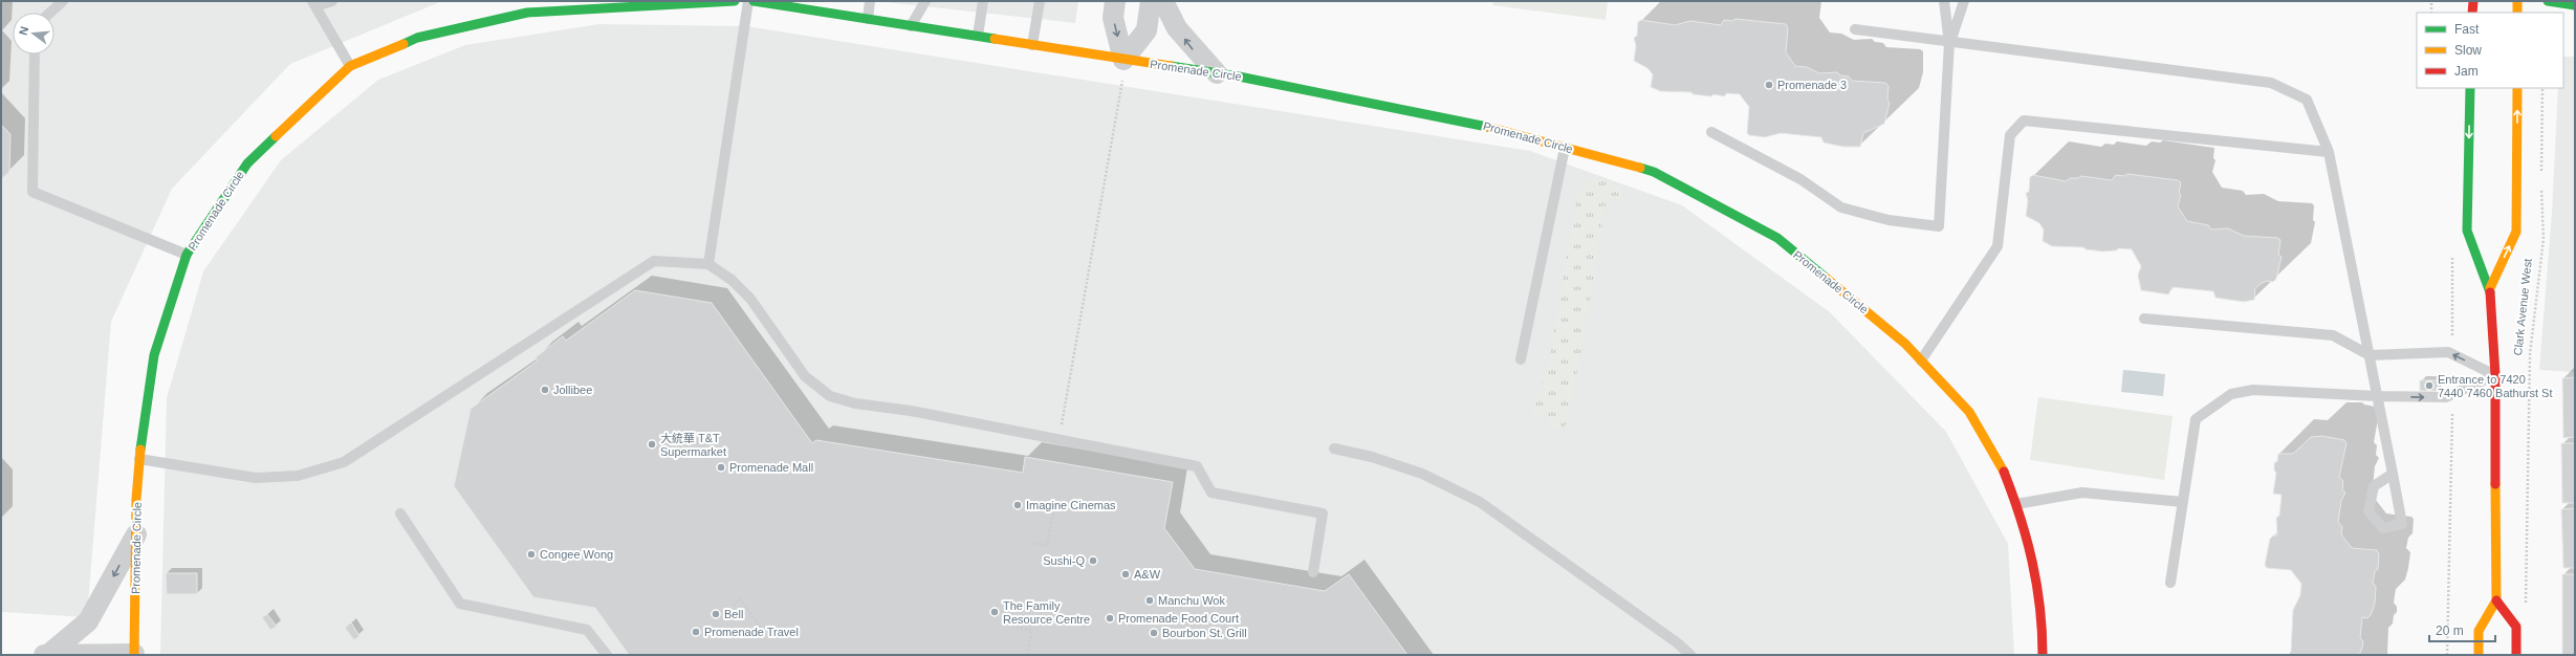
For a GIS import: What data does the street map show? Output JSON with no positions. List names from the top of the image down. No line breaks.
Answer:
{"streets":{"street":["Promenade Circle","Clark Avenue West"]},"places":["Promenade 3","Entrance to 7420 7440 7460 Bathurst St","Jollibee","大統華 T&T Supermarket","Promenade Mall","Imagine Cinemas","Congee Wong","Sushi-Q","A&W","Manchu Wok","The Family Resource Centre","Bell","Promenade Food Court","Promenade Travel","Bourbon St. Grill"],"legend":["Fast","Slow","Jam"],"scale_bar":"20 m","north":"left"}
